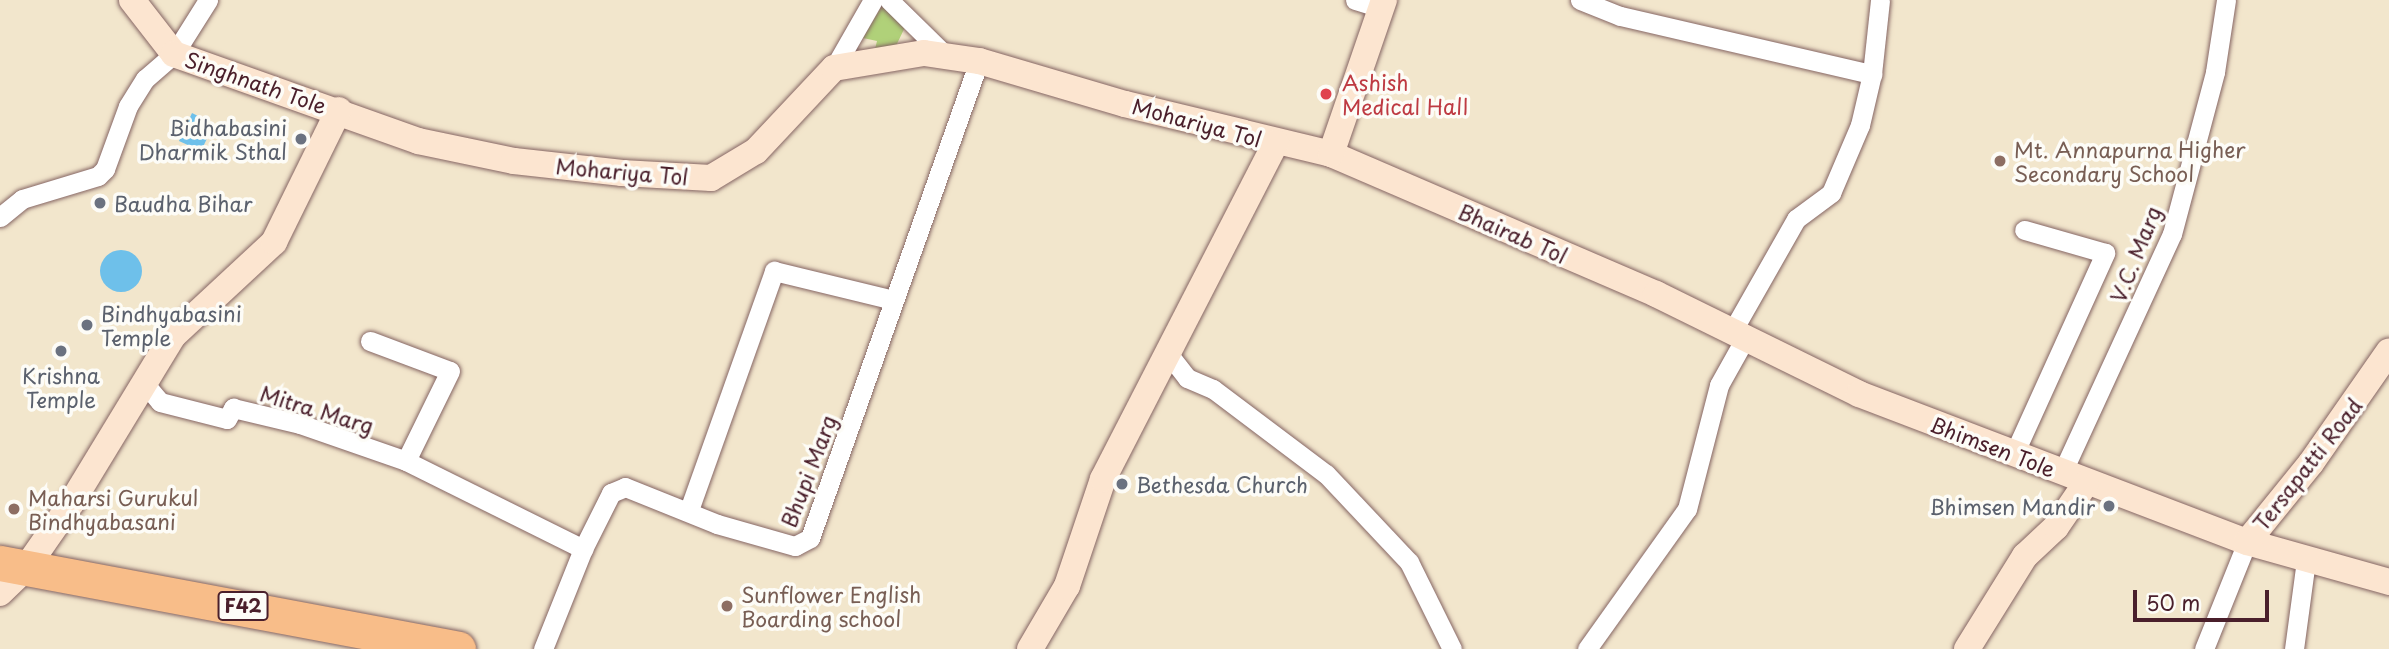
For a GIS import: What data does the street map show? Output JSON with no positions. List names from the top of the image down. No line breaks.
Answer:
{"streets":{"highway":["F42"],"main road":["Singhnath Tole","Mohariya Tol","Bhairab Tol","Bhimsen Tole","Tersapatti Road"],"street":["V.C. Marg","Mitra Marg","Bhupi Marg"]},"crossings":[["Singhnath Tole","Mohariya Tol"],["Mohariya Tol","Bhairab Tol"],["Mohariya Tol","Bhupi Marg"],["Bhairab Tol","Bhimsen Tole"],["V.C. Marg","Bhimsen Tole"],["Bhimsen Tole","Tersapatti Road"]],"places":["Ashish Medical Hall","Bidhabasini Dharmik Sthal","Mt. Annapurna Higher Secondary School","Baudha Bihar","Bindhyabasini Temple","Krishna Temple","Bethesda Church","Bhimsen Mandir","Maharsi Gurukul Bindhyabasani","Sunflower English Boarding school"],"scale_bar":"50 m"}
